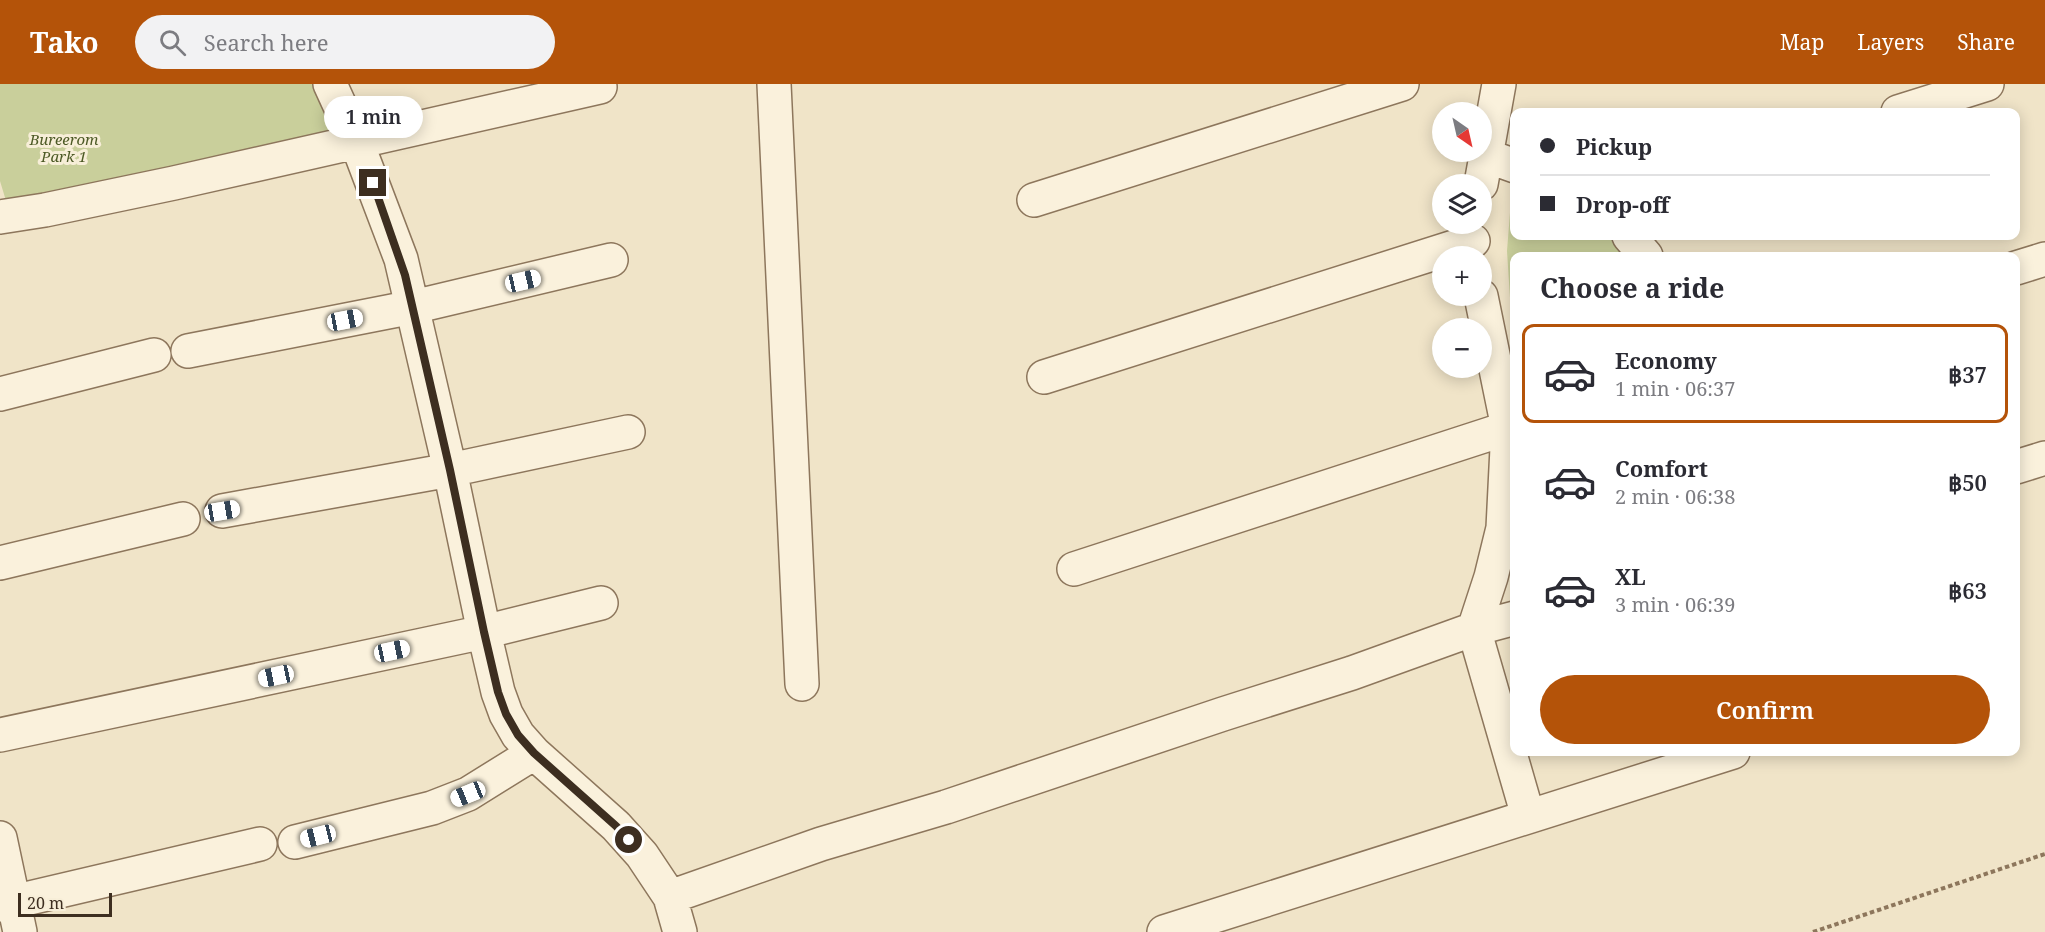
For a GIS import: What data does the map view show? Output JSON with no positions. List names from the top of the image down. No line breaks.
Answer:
{"parks":["Bureerom Park 1"],"scale_bar":"20 m","north":"bottom right","page":{"header":"Tako","search":"Search here","nav":["Map","Layers","Share"],"bubble":"1 min","map_buttons":["+","−"],"banner":["Pickup","Drop-off"],"heading":"Choose a ride","list":[{"name":"Economy","note":"1 min · 06:37","value":"฿37"},{"name":"Comfort","note":"2 min · 06:38","value":"฿50"},{"name":"XL","note":"3 min · 06:39","value":"฿63"}],"buttons":"Confirm","scale":"20 m"}}
